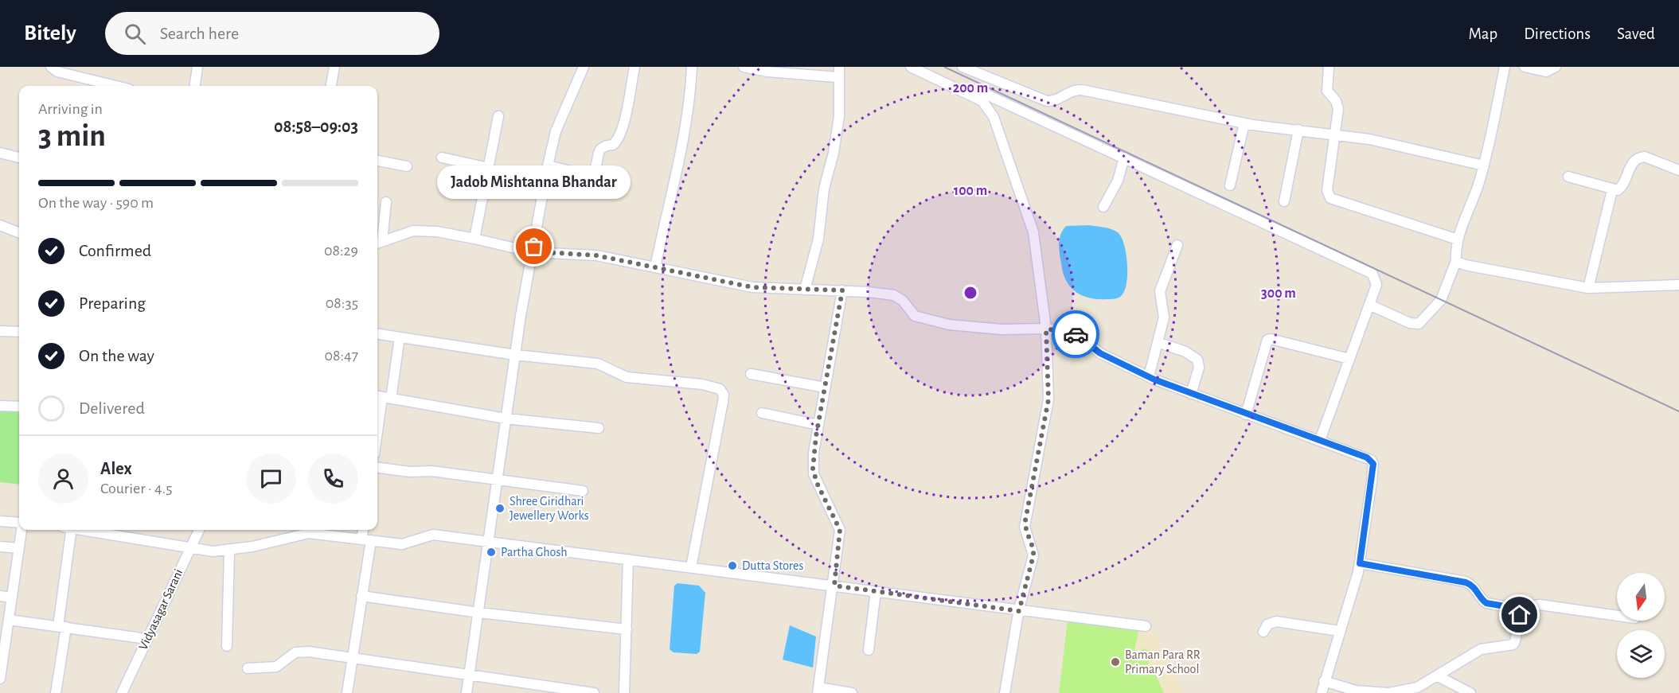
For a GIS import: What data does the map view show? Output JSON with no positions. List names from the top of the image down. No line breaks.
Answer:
{"streets":{"street":["Vidyasagar Sarani"]},"places":["Jadob Mishtanna Bhandar","Shree Giridhari Jewellery Works","Partha Ghosh","Dutta Stores","Baman Para RR Primary School"],"north":"bottom","page":{"header":"Bitely","search":"Search here","nav":["Map","Directions","Saved"],"heading":["3 min","Arriving in","08:58–09:03"],"panel":["Alex","Courier · 4.5"],"bubble":"Jadob Mishtanna Bhandar","bar":"On the way · 590 m","list":[["Confirmed","08:29"],["Preparing","08:35"],["On the way","08:47"],"Delivered"]},"rings":["200 m","100 m","300 m"]}
